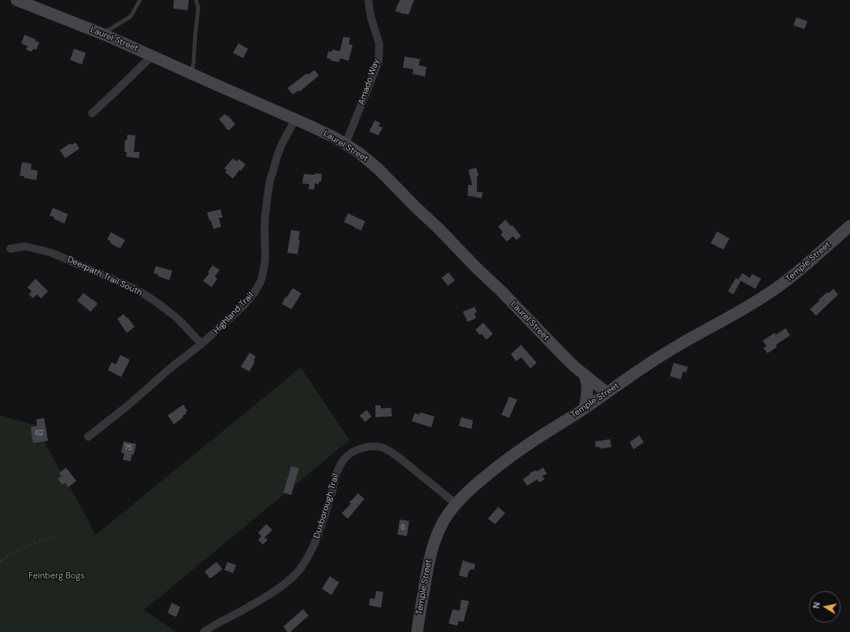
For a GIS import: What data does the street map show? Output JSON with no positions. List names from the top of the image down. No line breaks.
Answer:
{"streets":{"main road":["Laurel Street","Temple Street"],"street":["Amado Way","Deerpath Trail South","Highland Trail","Duxborough Trail"]},"crossings":[["Laurel Street","Amado Way"],["Laurel Street","Temple Street"],["Laurel Street","Highland Trail"],["Temple Street","Duxborough Trail"],["Deerpath Trail South","Highland Trail"]],"parks":["Feinberg Bogs"],"house_numbers":["62","75","6"],"north":"left"}
